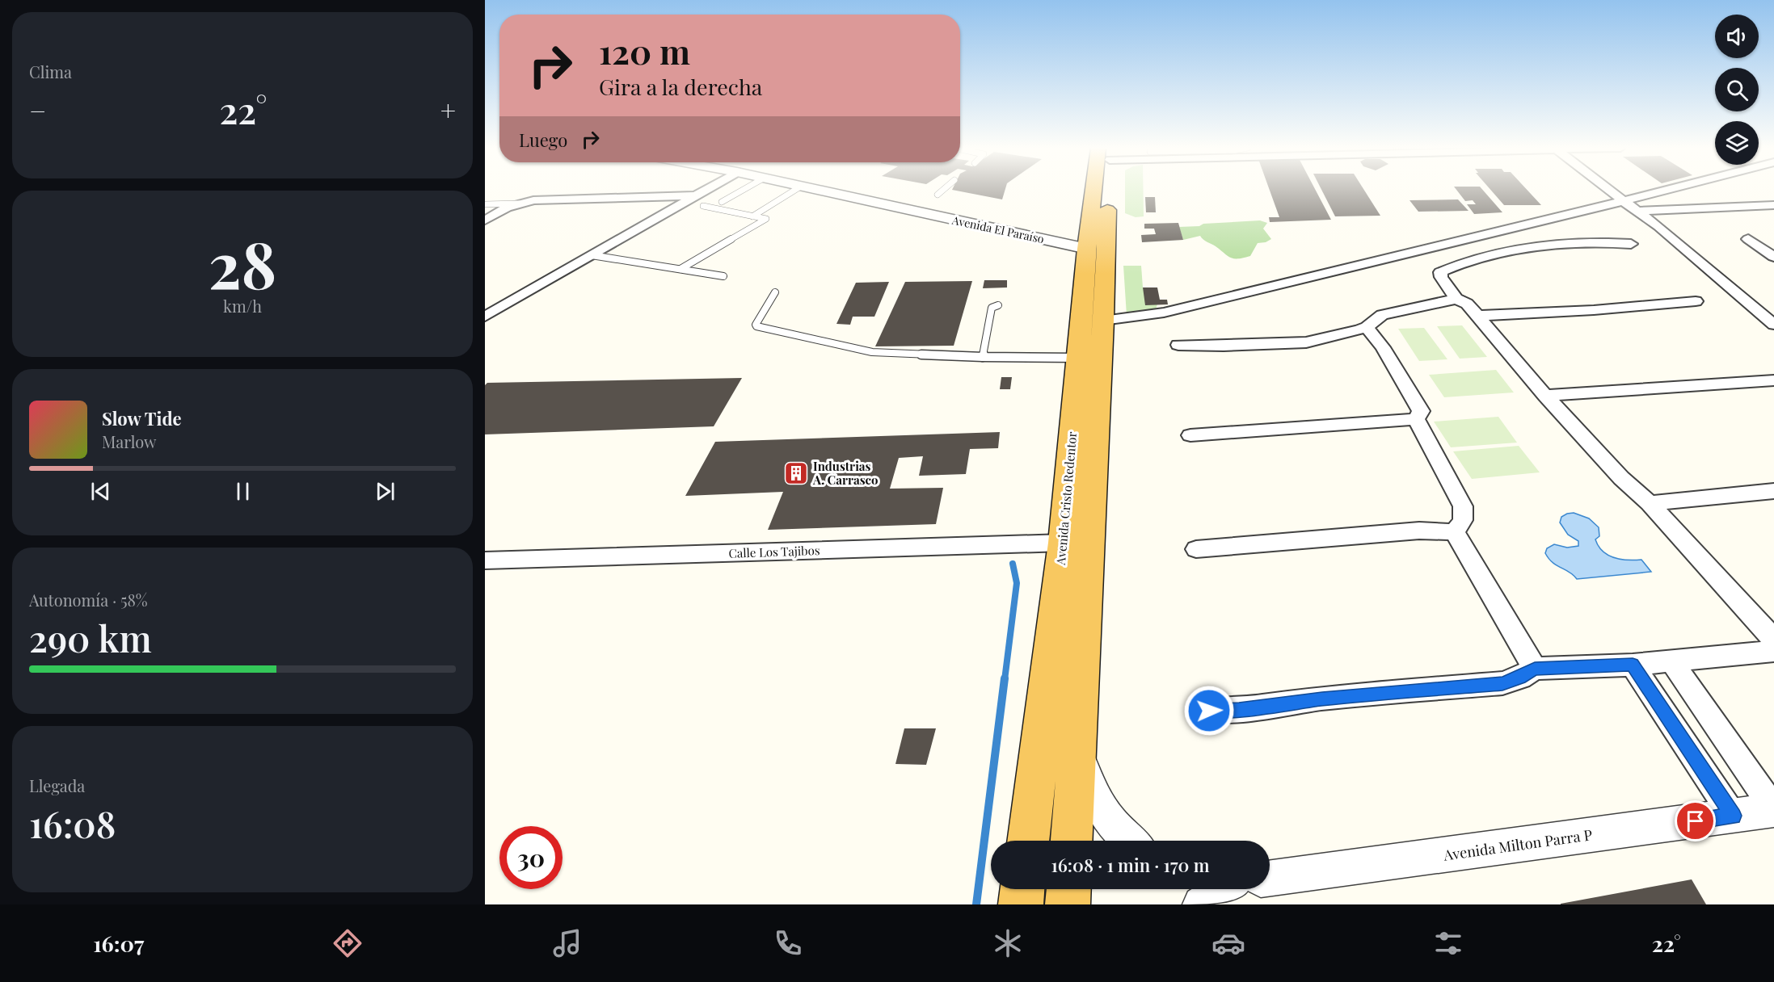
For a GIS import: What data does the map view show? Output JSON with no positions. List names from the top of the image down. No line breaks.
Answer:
{"streets":{"highway":["Avenida Cristo Redentor"],"street":["Avenida El Paraíso","Calle Los Tajibos","Avenida Milton Parra P"]},"crossings":[["Avenida El Paraíso","Avenida Cristo Redentor"],["Avenida Cristo Redentor","Calle Los Tajibos"]],"places":{"building":["Industrias A. Carrasco"]},"page":{"tile":["Clima",["28","km/h"],["Autonomía · 58%","290 km"],["Llegada","16:08"]],"turn":["120 m","Gira a la derecha"],"heat":["−","22°","+"],"then":"Luego","song":["Slow Tide","Marlow"],"limit":"30","trip":"16:08 · 1 min · 170 m","tabs":["16:07","22°"]}}
